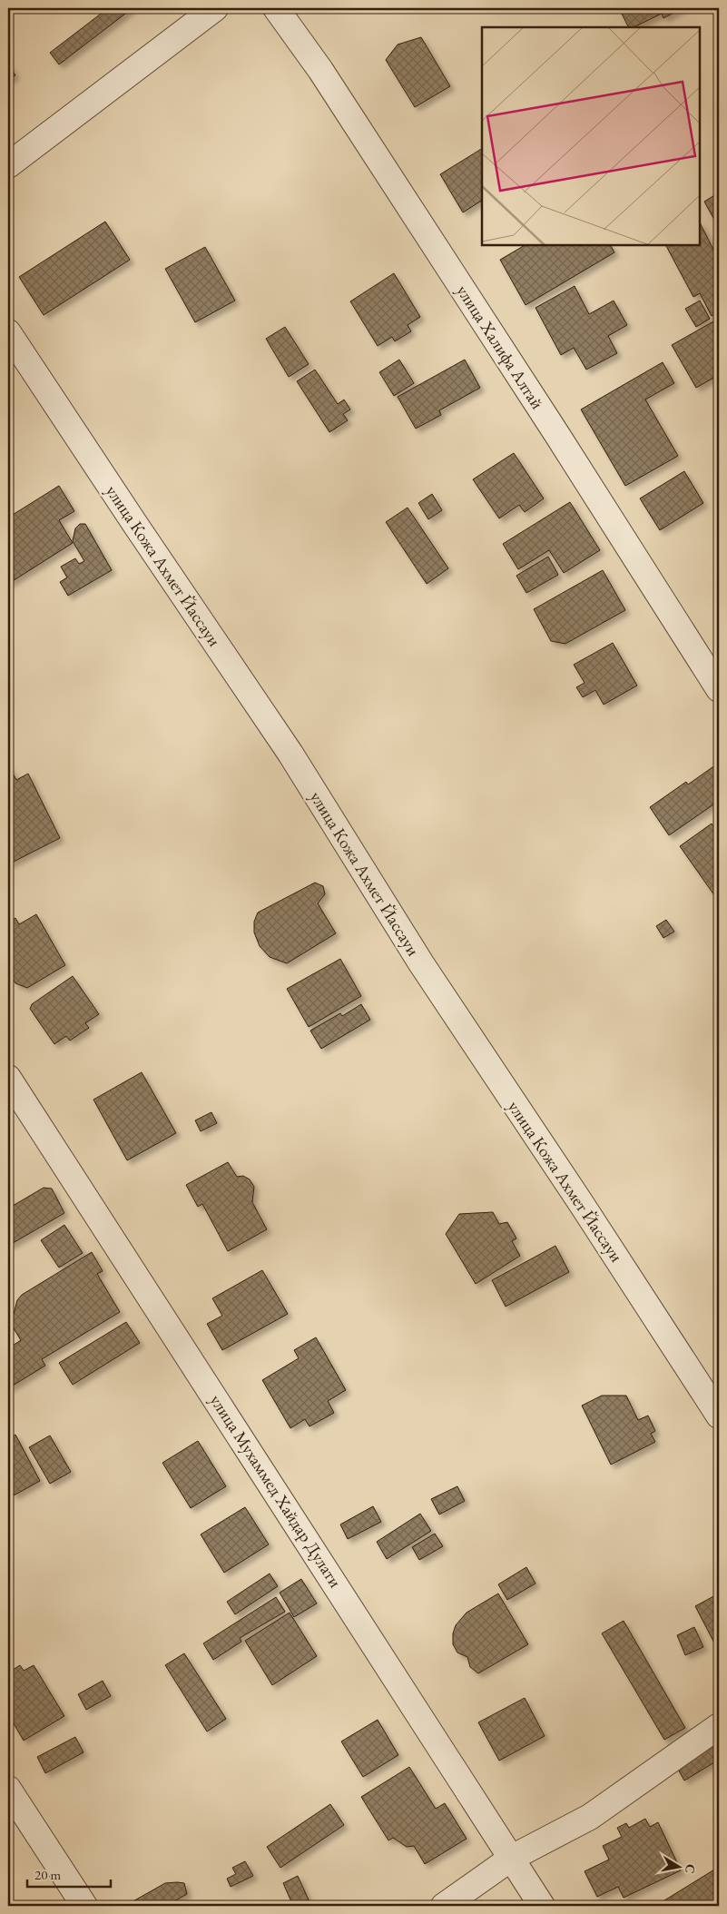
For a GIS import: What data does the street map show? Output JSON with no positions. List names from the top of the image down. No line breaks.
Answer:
{"streets":{"street":["улица Халифа Алтай","улица Кожа Ахмет Йассауи","улица Мухаммед Хайдар Дулати"]},"scale_bar":"20 m","north":"right"}
